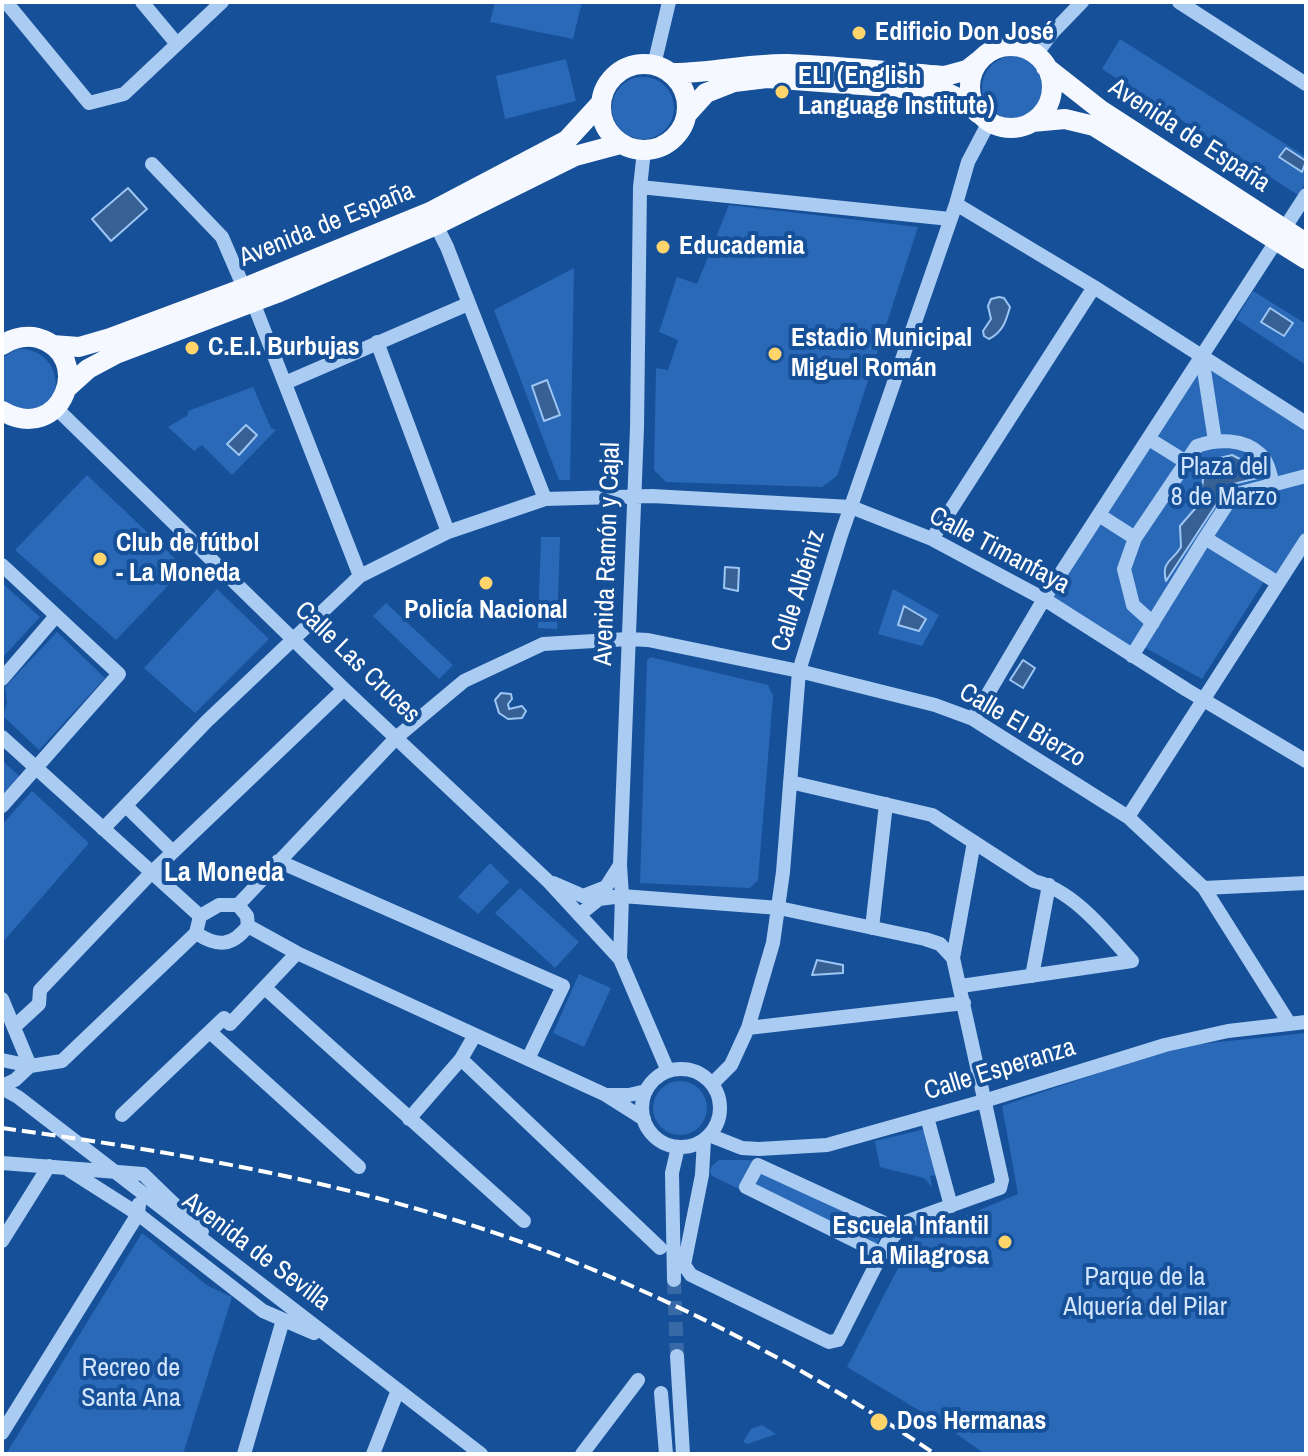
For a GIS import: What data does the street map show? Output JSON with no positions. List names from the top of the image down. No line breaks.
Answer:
{"streets":{"main road":["Avenida de España"],"street":["Calle Timanfaya","Avenida Ramón y Cajal","Calle Albéniz","Calle Las Cruces","Calle El Bierzo","Calle Esperanza","Avenida de Sevilla"]},"crossings":[["Avenida de España","Avenida Ramón y Cajal"],["Avenida de España","Calle Albéniz"],["Calle Timanfaya","Avenida Ramón y Cajal"],["Calle Timanfaya","Calle Albéniz"],["Calle Timanfaya","Calle Las Cruces"],["Avenida Ramón y Cajal","Calle Las Cruces"],["Avenida Ramón y Cajal","Calle El Bierzo"],["Calle Albéniz","Calle El Bierzo"],["Calle Albéniz","Calle Esperanza"],["Calle Las Cruces","Calle El Bierzo"],["Calle El Bierzo","Calle Esperanza"]],"districts":["La Moneda"],"parks":["Plaza del 8 de Marzo","Parque de la Alquería del Pilar","Recreo de Santa Ana"],"places":["Edificio Don José","ELI (English Language Institute)","Educademia","C.E.I. Burbujas","Estadio Municipal Miguel Román","Club de fútbol - La Moneda","Policía Nacional","Escuela Infantil La Milagrosa","Dos Hermanas"]}
